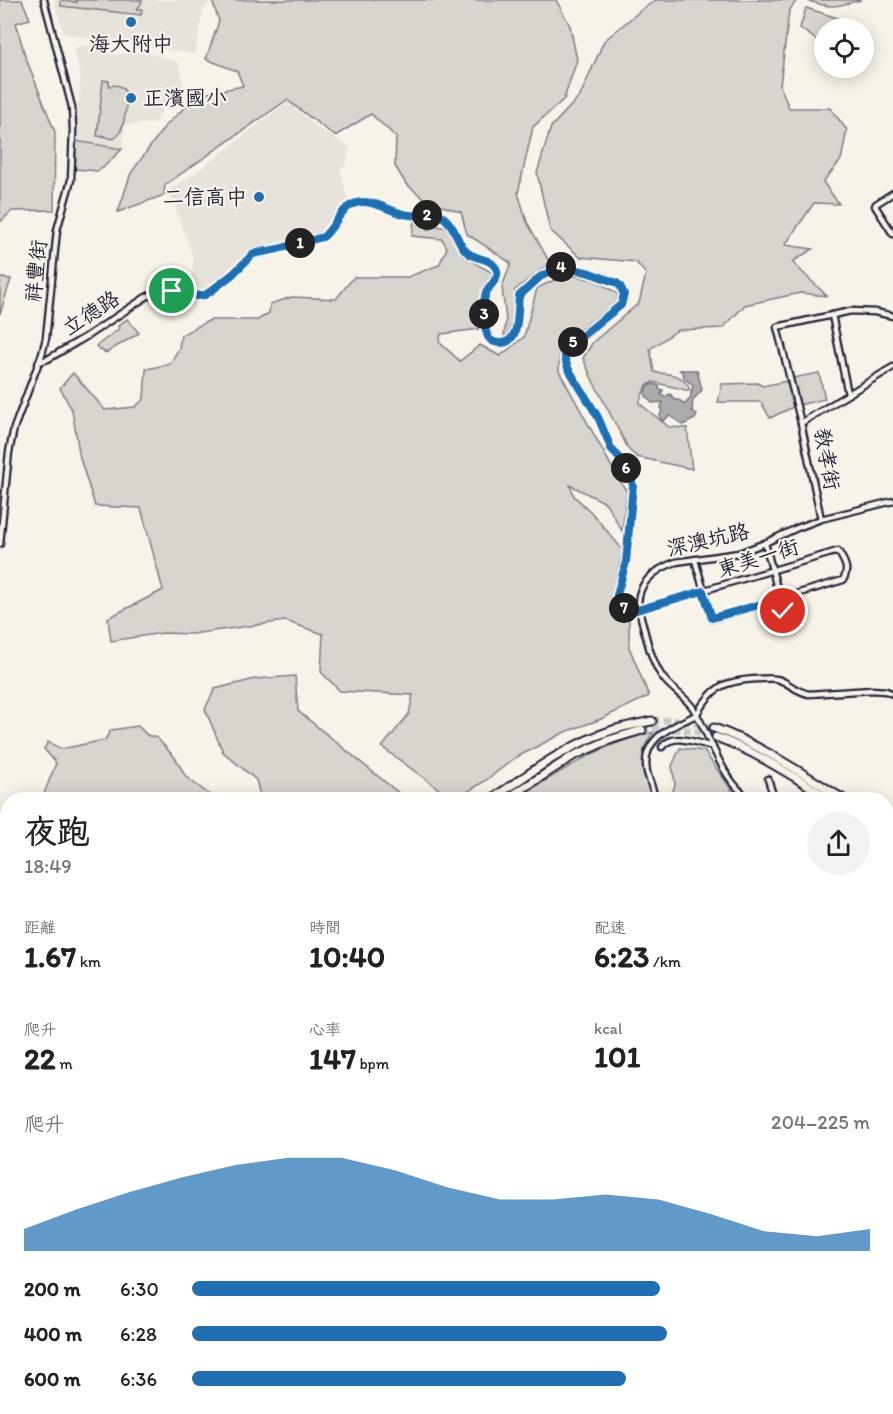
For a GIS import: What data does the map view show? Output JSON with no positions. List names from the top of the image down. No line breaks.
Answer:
{"streets":{"street":["祥豐街","立德路","教孝街","深澳坑路","東美一街"]},"crossings":[["祥豐街","立德路"],["立德路","深澳坑路"],["立德路","東美一街"],["教孝街","深澳坑路"],["深澳坑路","東美一街"]],"places":["海大附中","正濱國小","二信高中"],"page":{"pins":["2","1","4","3","5","6","7"],"heading":["夜跑","18:49"],"stats":[["距離","1.67 km"],["時間","10:40"],["配速","6:23 /km"],["爬升","22 m"],["心率","147 bpm"],["kcal","101"]],"chart":["爬升","204–225 m"],"list":[{"name":"200 m","note":"6:30"},{"name":"400 m","note":"6:28"},{"name":"600 m","note":"6:36"}]}}
